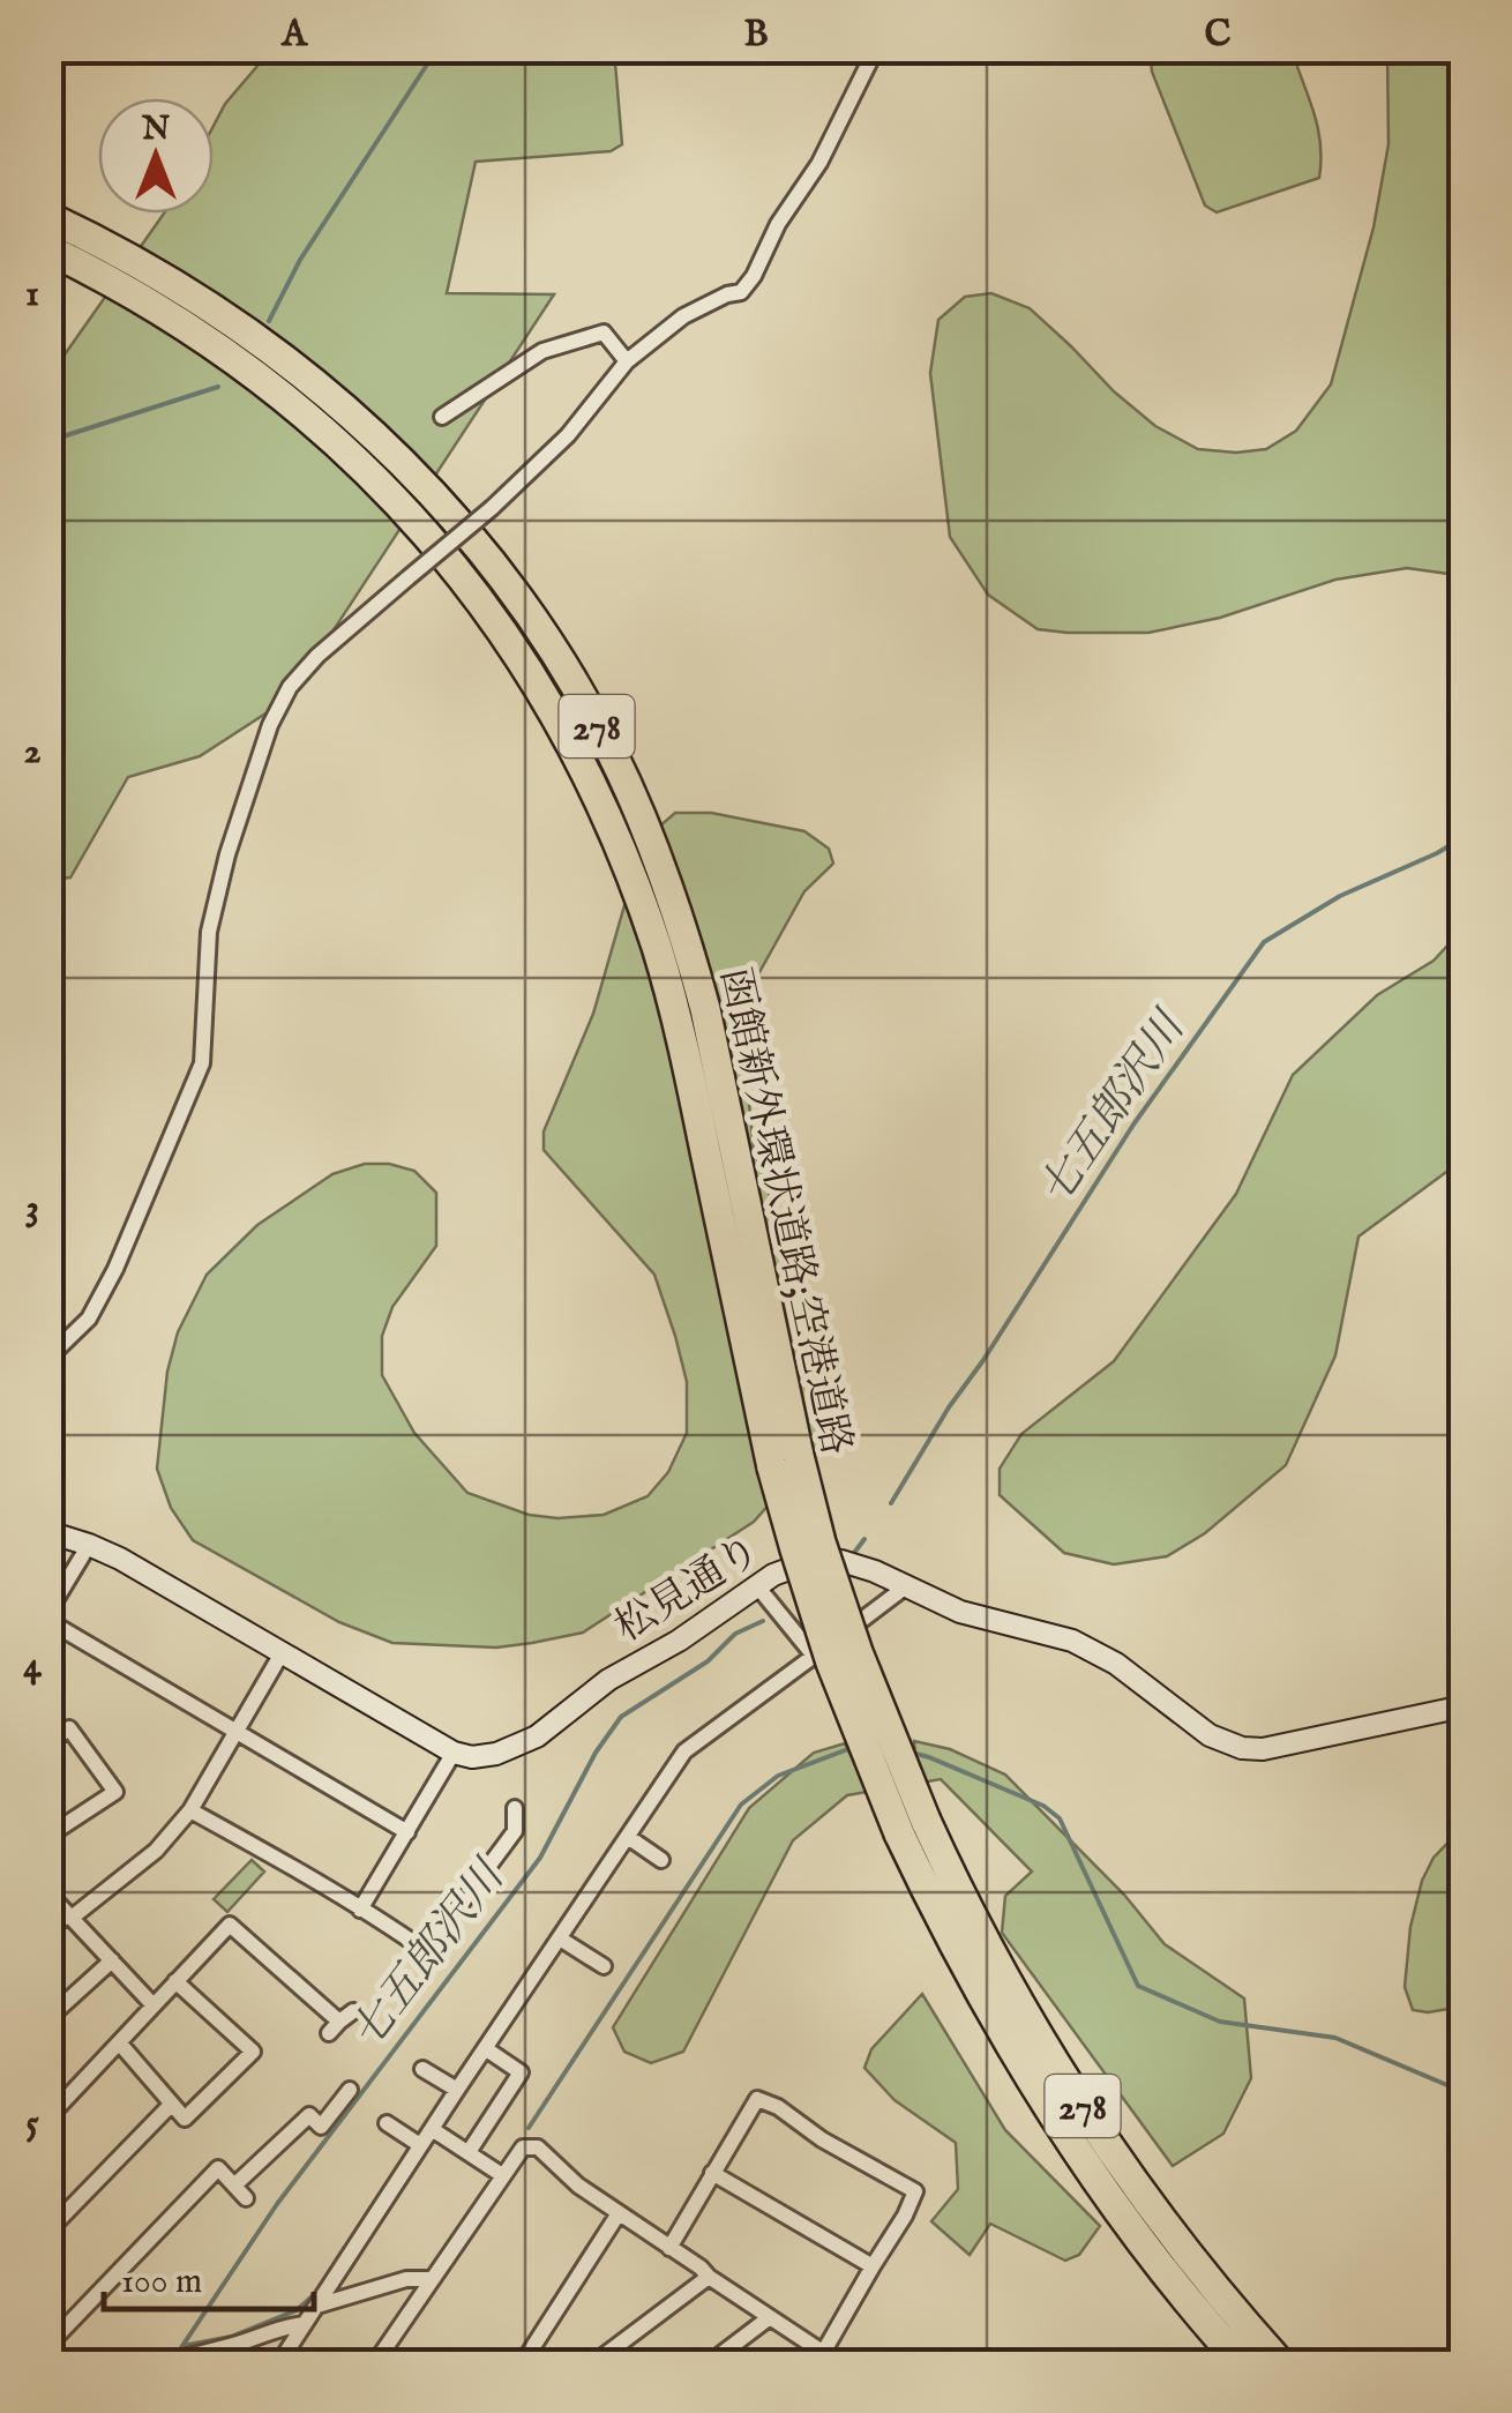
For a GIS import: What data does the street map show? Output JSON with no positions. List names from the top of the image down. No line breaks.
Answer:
{"streets":{"highway":["278","函館新外環状道路;空港道路"],"street":["松見通り"]},"water":["七五郎沢川"],"scale_bar":"100 m","north":"top","grid":{"columns":["A","B","C"],"rows":["1","2","3","4","5"]}}
